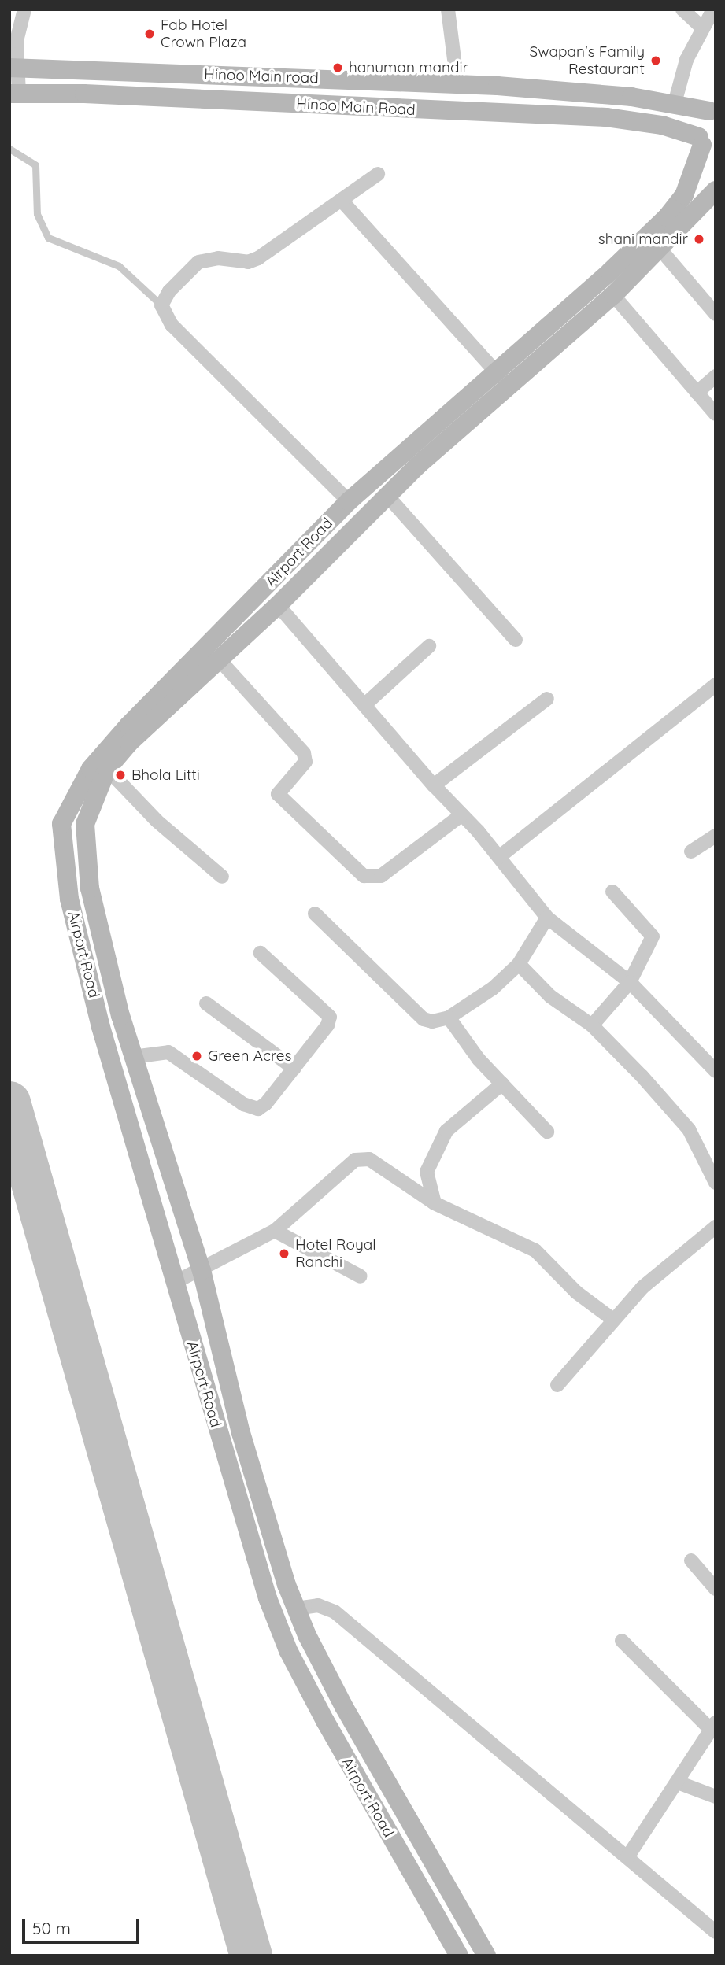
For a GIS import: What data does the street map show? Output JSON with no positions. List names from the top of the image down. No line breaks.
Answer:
{"streets":{"street":["Hinoo Main road","Hinoo Main Road","Airport Road"]},"crossings":[["Hinoo Main road","Airport Road"],["Hinoo Main Road","Airport Road"]],"places":["Fab Hotel Crown Plaza","Swapan's Family Restaurant","hanuman mandir","shani mandir","Bhola Litti","Green Acres","Hotel Royal Ranchi"],"scale_bar":"50 m"}
